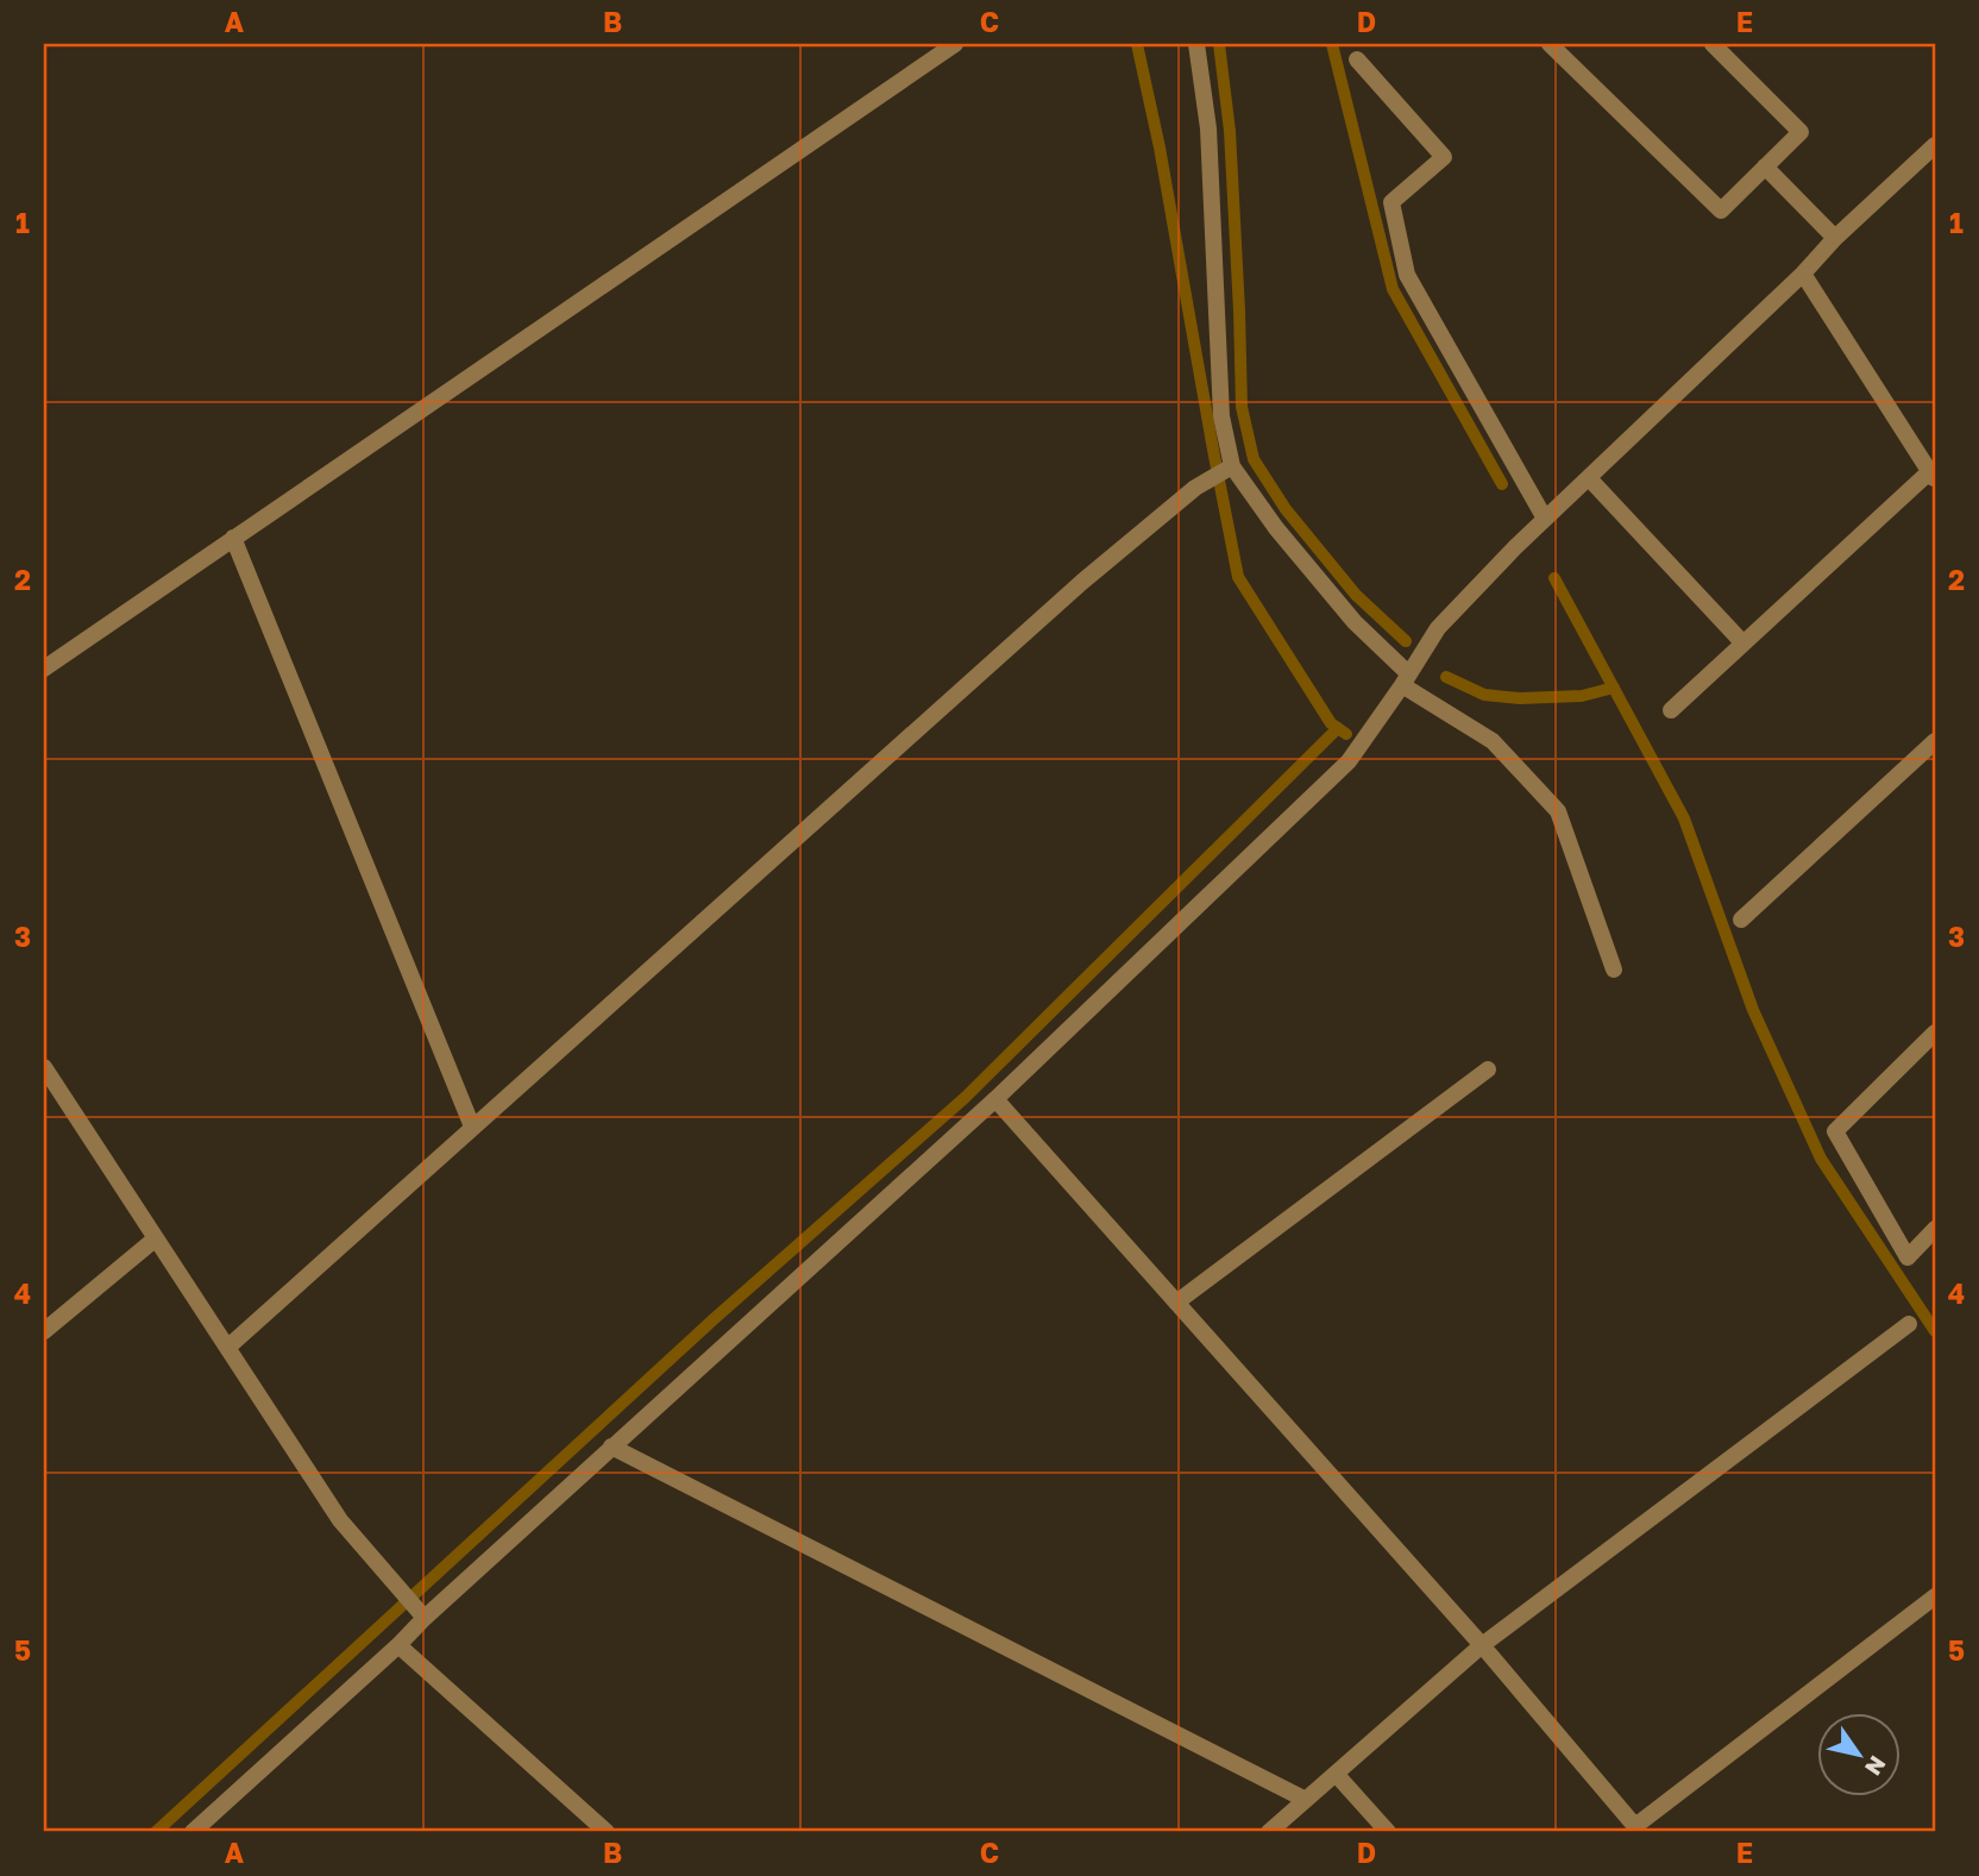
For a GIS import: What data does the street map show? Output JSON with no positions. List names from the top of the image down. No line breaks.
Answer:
{"north":"bottom right","grid":{"columns":["A","B","C","D","E"],"rows":["1","2","3","4","5"]}}
